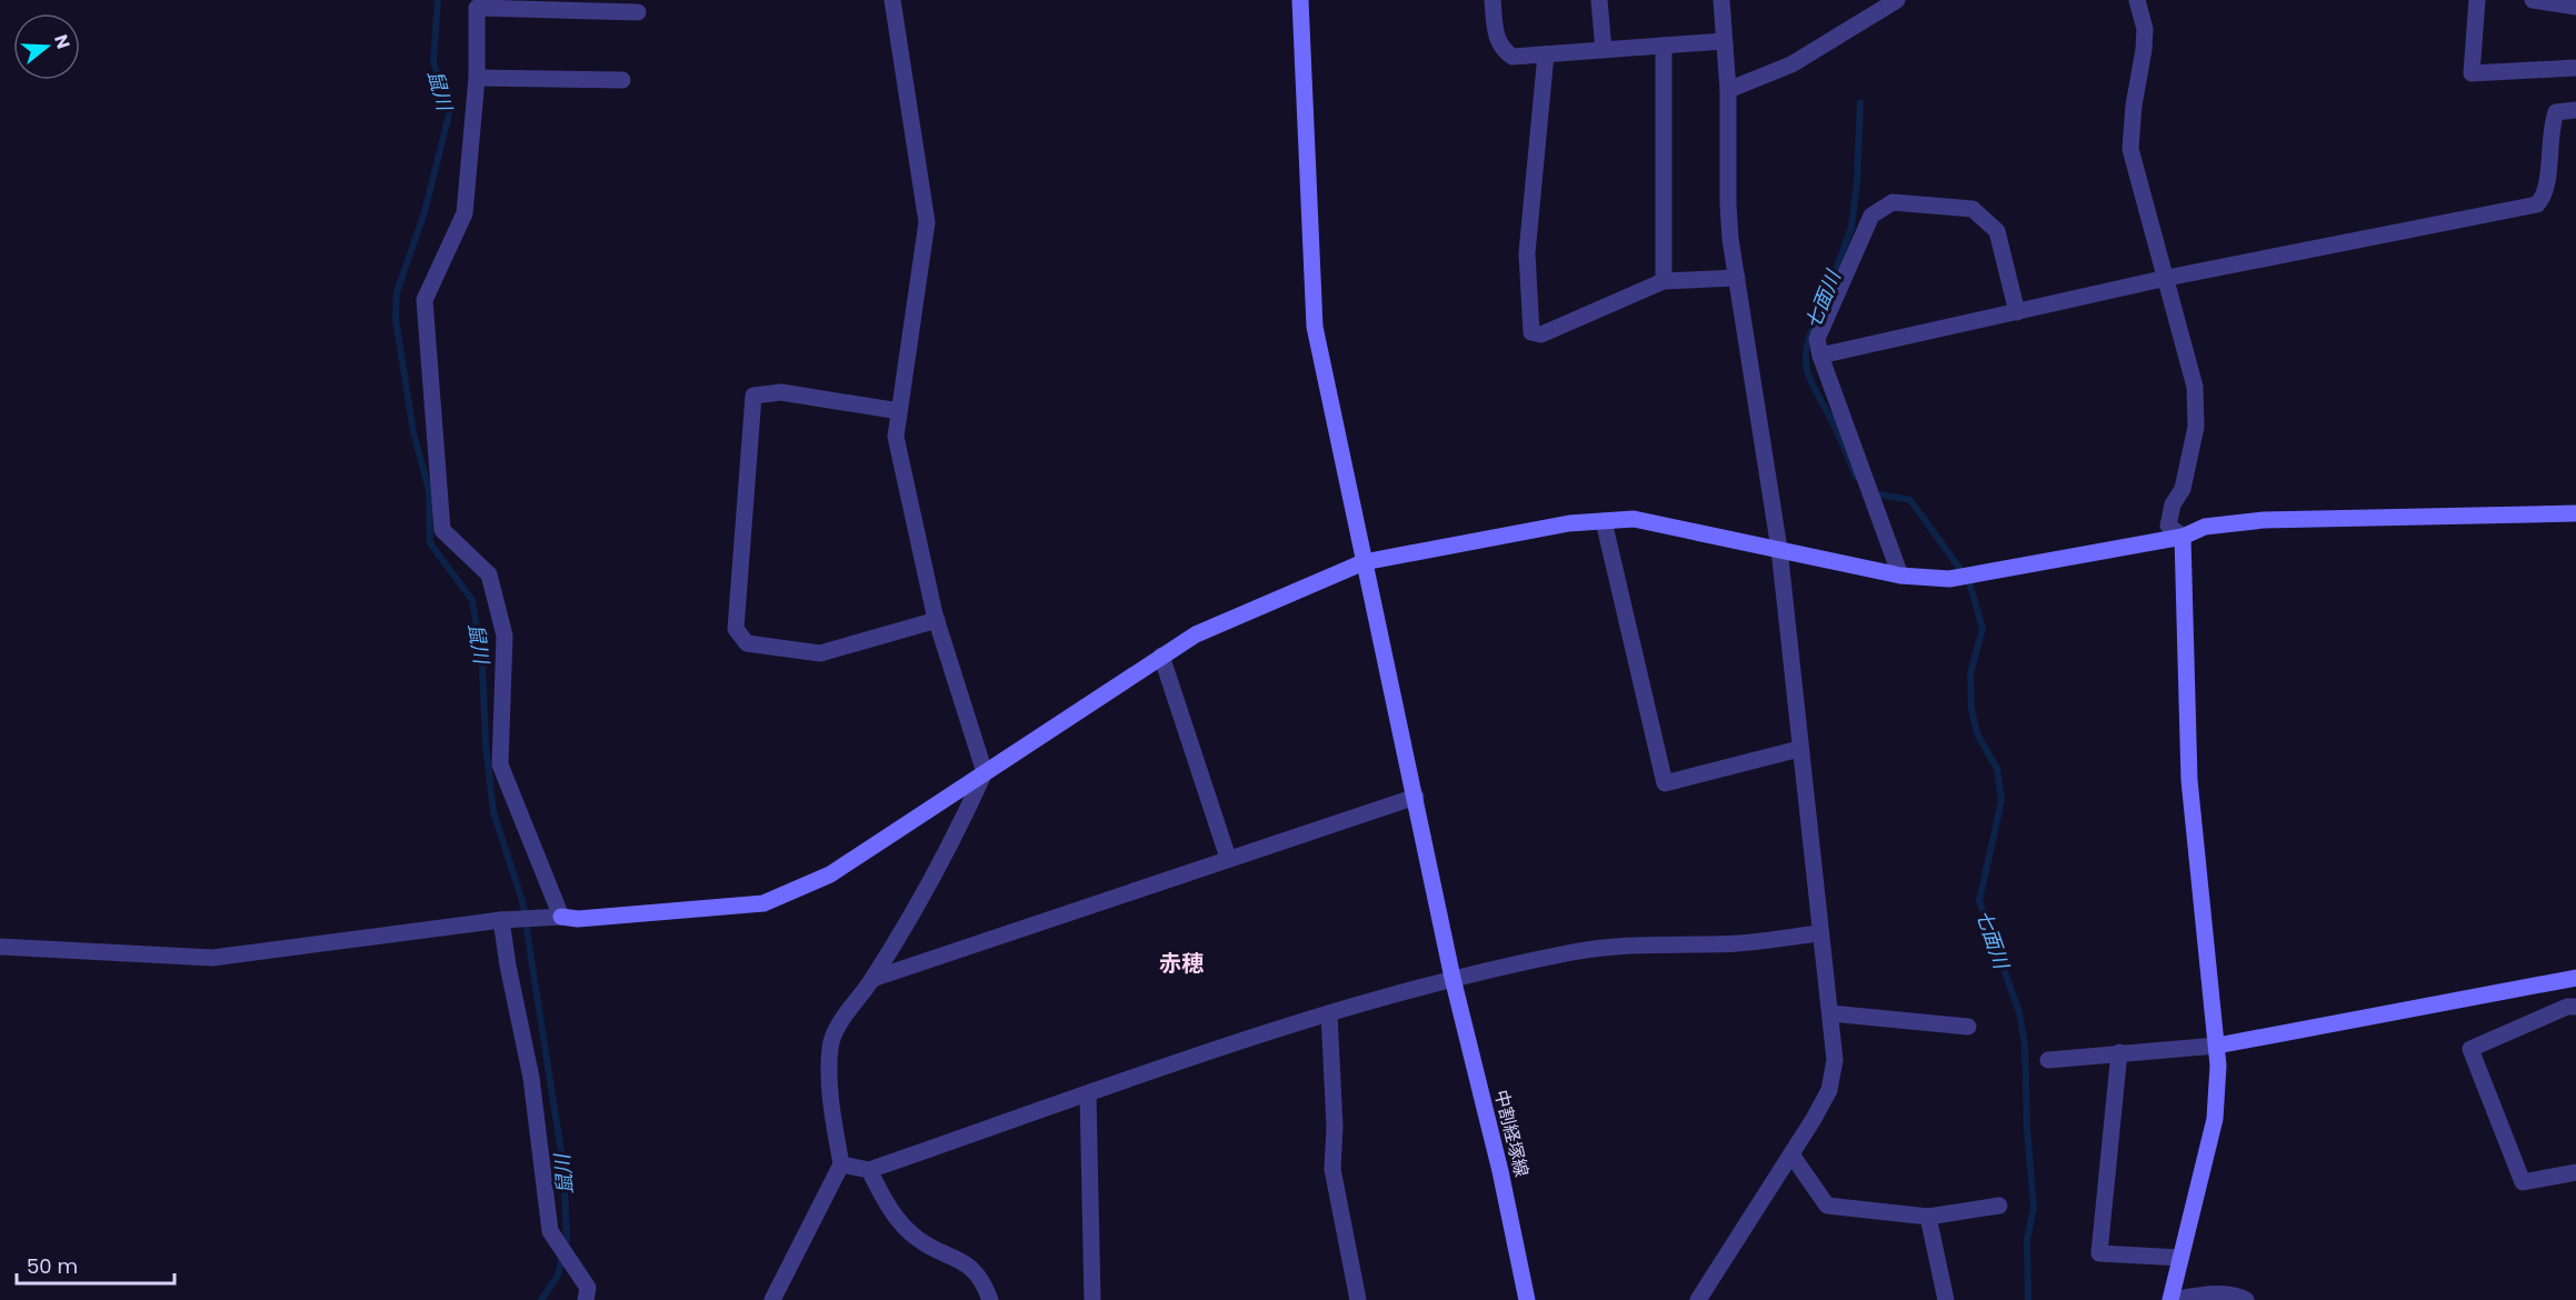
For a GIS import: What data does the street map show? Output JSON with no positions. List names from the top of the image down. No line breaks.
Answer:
{"streets":{"street":["中割経塚線"]},"districts":["赤穂"],"water":["鼠川","七面川"],"scale_bar":"50 m","north":"right"}
